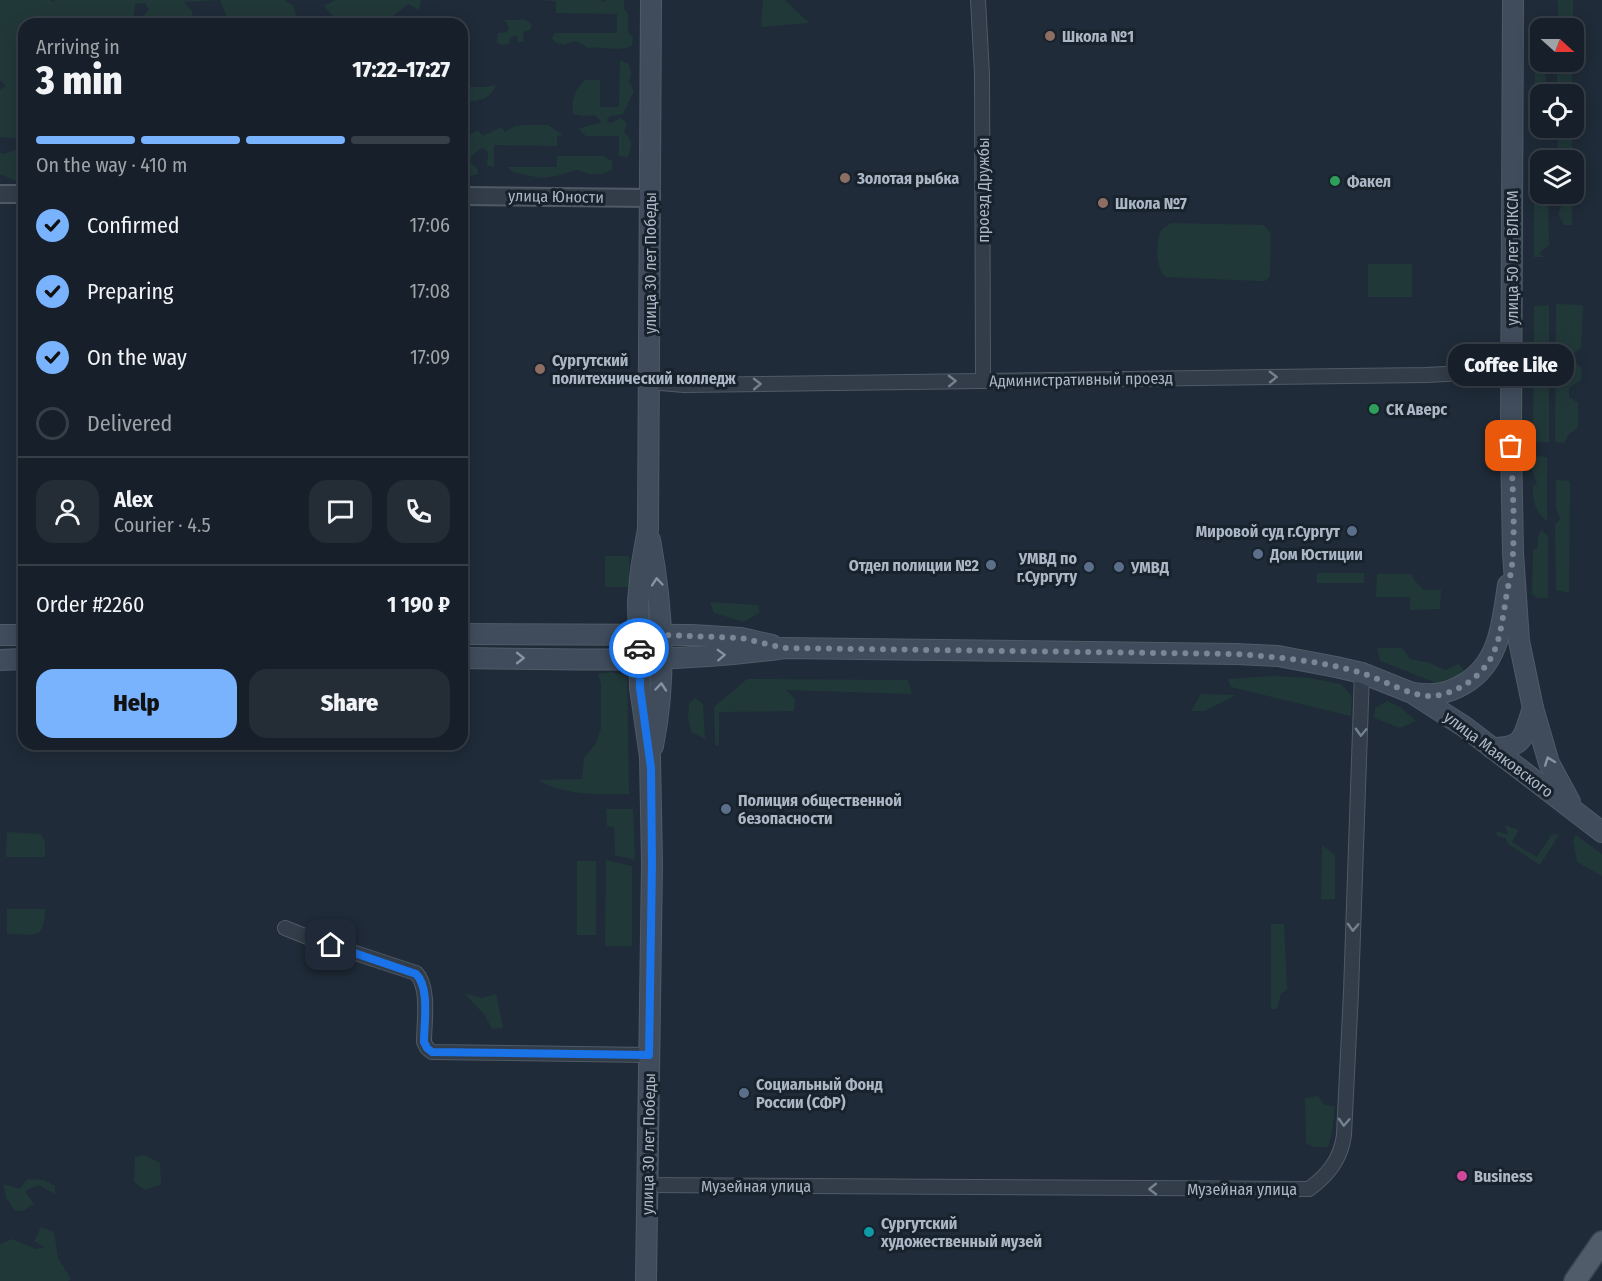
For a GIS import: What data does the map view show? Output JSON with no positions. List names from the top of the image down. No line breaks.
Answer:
{"streets":{"main road":["улица 50 лет ВЛКСМ","улица 30 лет Победы","улица Маяковского"],"street":["проезд Дружбы","улица Юности","Административный проезд","Музейная улица"]},"crossings":[["проезд Дружбы","Административный проезд"],["улица Юности","улица 30 лет Победы"],["улица 50 лет ВЛКСМ","Административный проезд"],["улица 50 лет ВЛКСМ","улица Маяковского"],["улица 30 лет Победы","Административный проезд"],["улица 30 лет Победы","улица Маяковского"],["улица 30 лет Победы","Музейная улица"],["улица Маяковского","Музейная улица"]],"one_way":["Административный проезд"],"places":["Школа №1","Золотая рыбка","Факел","Школа №7","Сургутский политехнический колледж","СК Аверс","Coffee Like","Мировой суд г.Сургут","Дом Юстиции","Отдел полиции №2","УМВД по г.Сургуту","УМВД","Полиция общественной безопасности","Социальный Фонд России (СФР)","Business","Сургутский художественный музей"],"north":"right","page":{"heading":["3 min","Arriving in","17:22–17:27"],"panel":["Alex","Courier · 4.5","Order #2260","1 190 ₽"],"bar":"On the way · 410 m","list":[["Confirmed","17:06"],["Preparing","17:08"],["On the way","17:09"],"Delivered"],"bubble":"Coffee Like","buttons":["Help","Share"]}}
